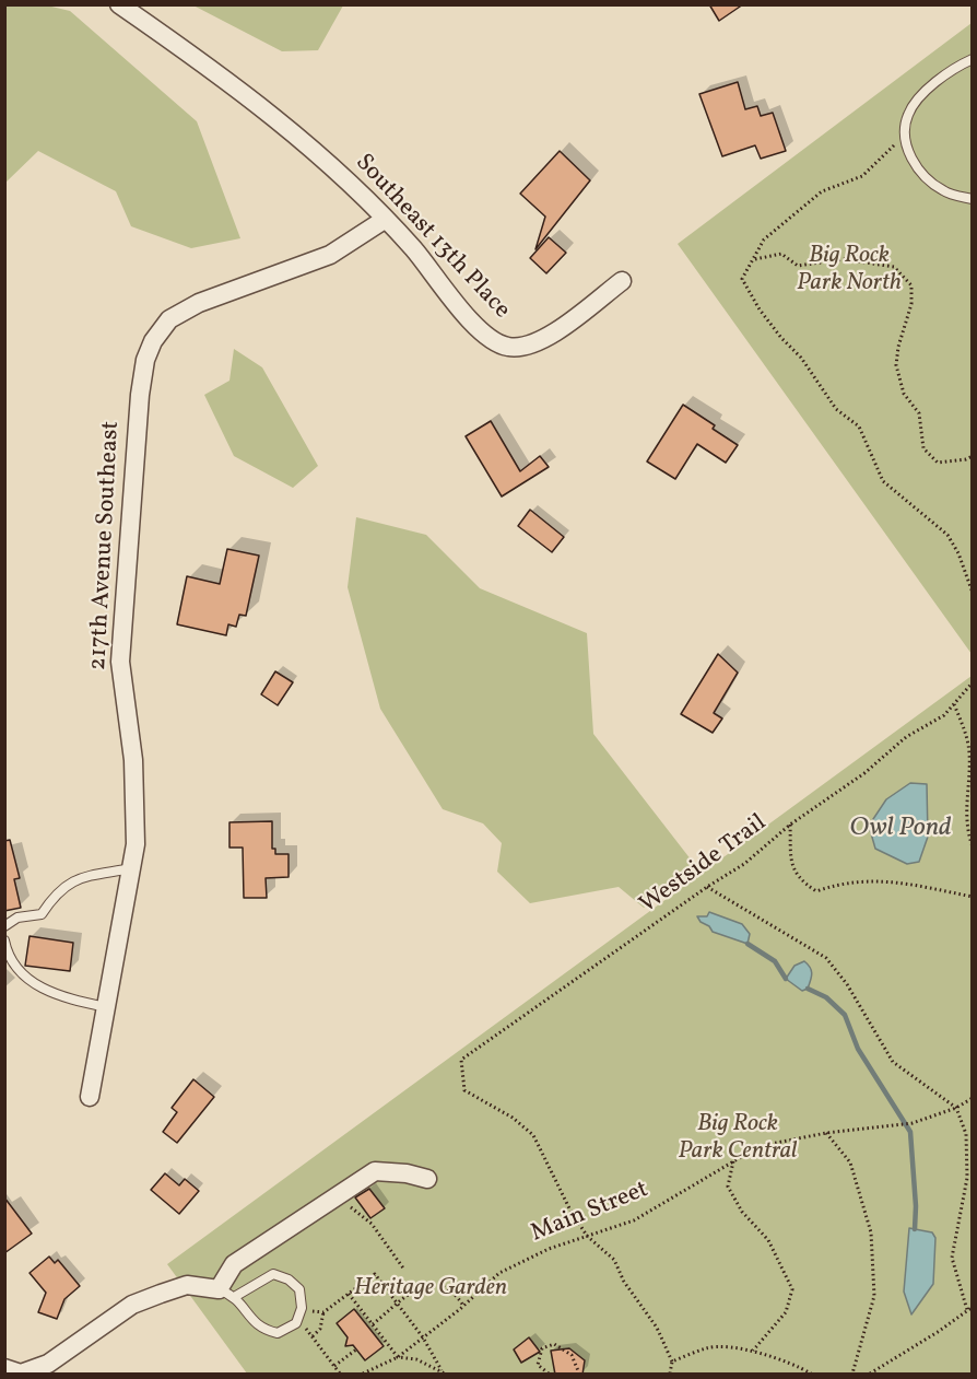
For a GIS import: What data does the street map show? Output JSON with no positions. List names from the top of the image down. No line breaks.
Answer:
{"streets":{"street":["Southeast 13th Place","217th Avenue Southeast"],"path":["Westside Trail","Main Street"]},"crossings":[["Southeast 13th Place","217th Avenue Southeast"],["Westside Trail","Main Street"]],"water":["Owl Pond"],"parks":["Big Rock Park North","Big Rock Park Central","Heritage Garden"]}
